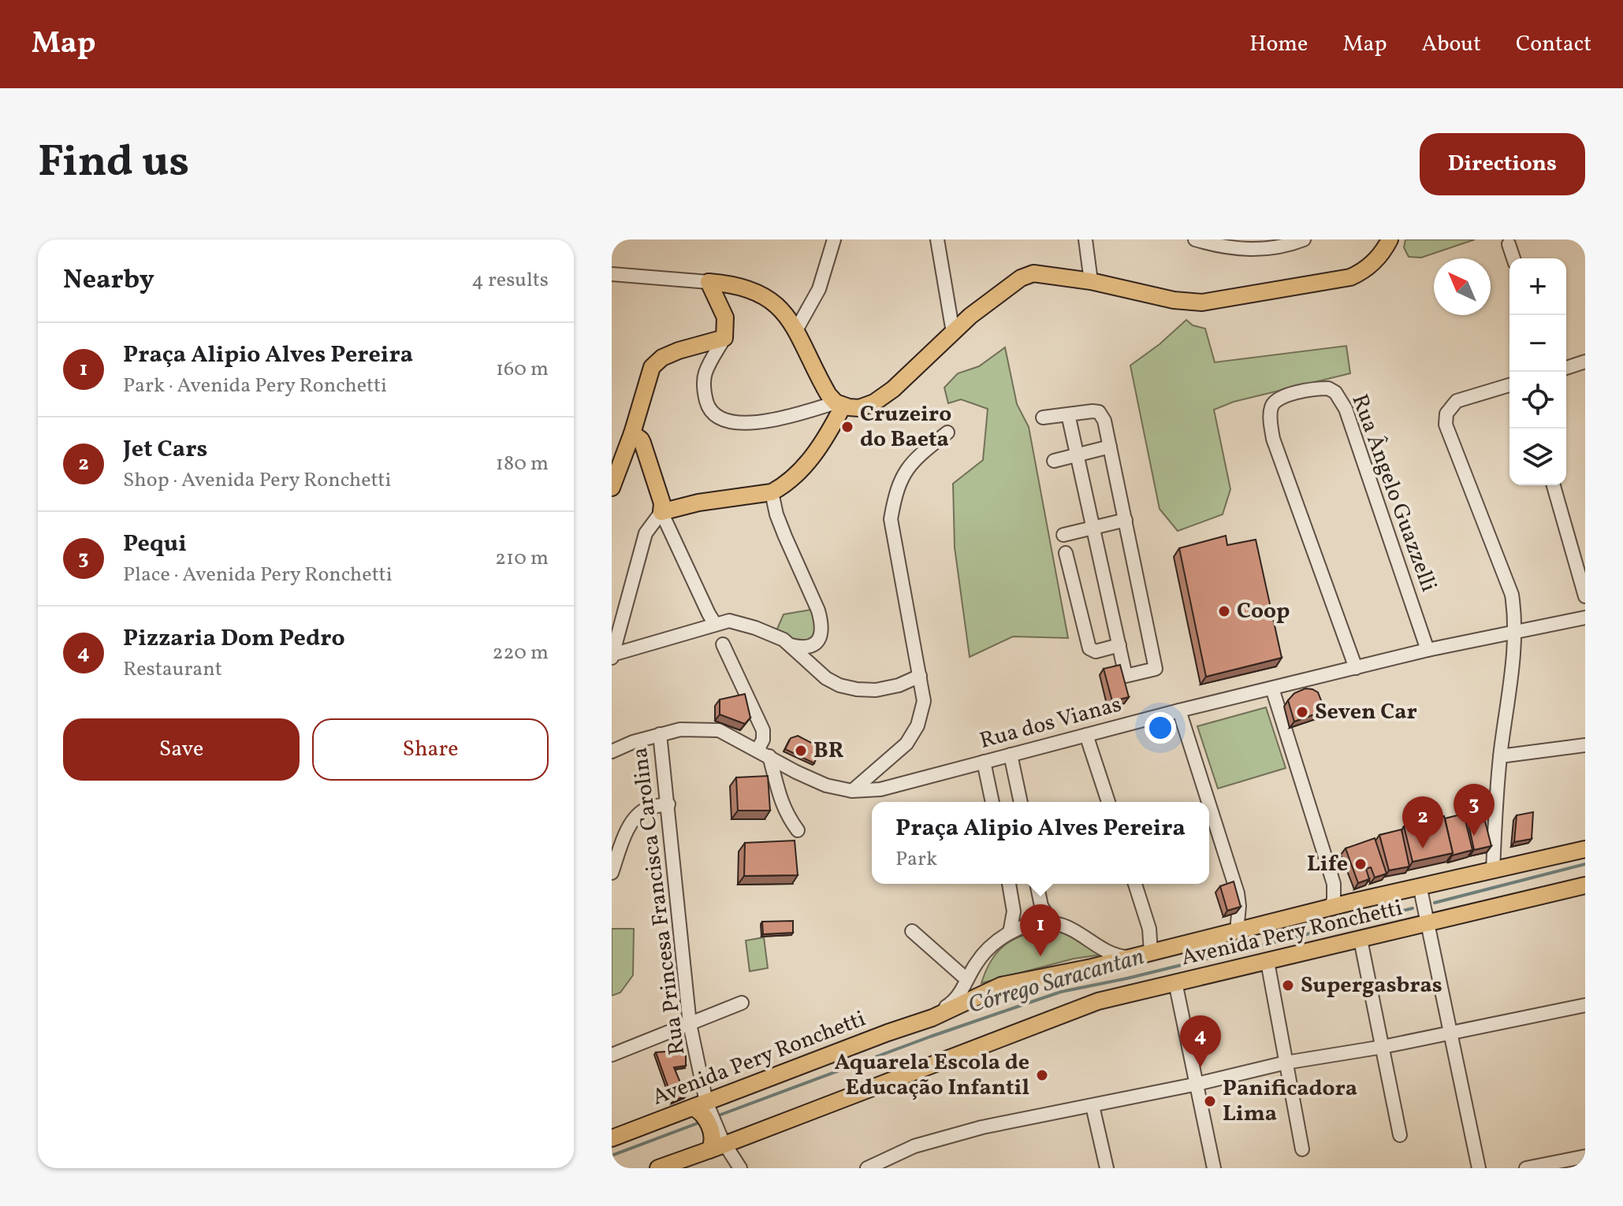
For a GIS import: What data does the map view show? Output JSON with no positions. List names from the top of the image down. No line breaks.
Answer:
{"streets":{"main road":["Avenida Pery Ronchetti"],"street":["Rua Ângelo Guazzelli","Rua dos Vianas","Rua Princesa Francisca Carolina"]},"crossings":[["Rua Ângelo Guazzelli","Rua dos Vianas"],["Rua dos Vianas","Rua Princesa Francisca Carolina"],["Rua Princesa Francisca Carolina","Avenida Pery Ronchetti"]],"water":["Córrego Saracantan"],"places":["Cruzeiro do Baeta","Coop","Seven Car","BR","Life","Supergasbras","Aquarela Escola de Educação Infantil","Panificadora Lima"],"north":"top left","page":{"header":"Map","nav":["Home","Map","About","Contact"],"title":"Find us","buttons":["Directions",["Save","Share"]],"heading":["Nearby","4 results"],"map_buttons":["+","−"],"list":[{"mark":"1","name":"Praça Alipio Alves Pereira","note":"Park · Avenida Pery Ronchetti","value":"160 m"},{"mark":"2","name":"Jet Cars","note":"Shop · Avenida Pery Ronchetti","value":"180 m"},{"mark":"3","name":"Pequi","note":"Place · Avenida Pery Ronchetti","value":"210 m"},{"mark":"4","name":"Pizzaria Dom Pedro","note":"Restaurant","value":"220 m"}],"pins":["3","2","1","4"],"popup":["Praça Alipio Alves Pereira","Park"]}}
